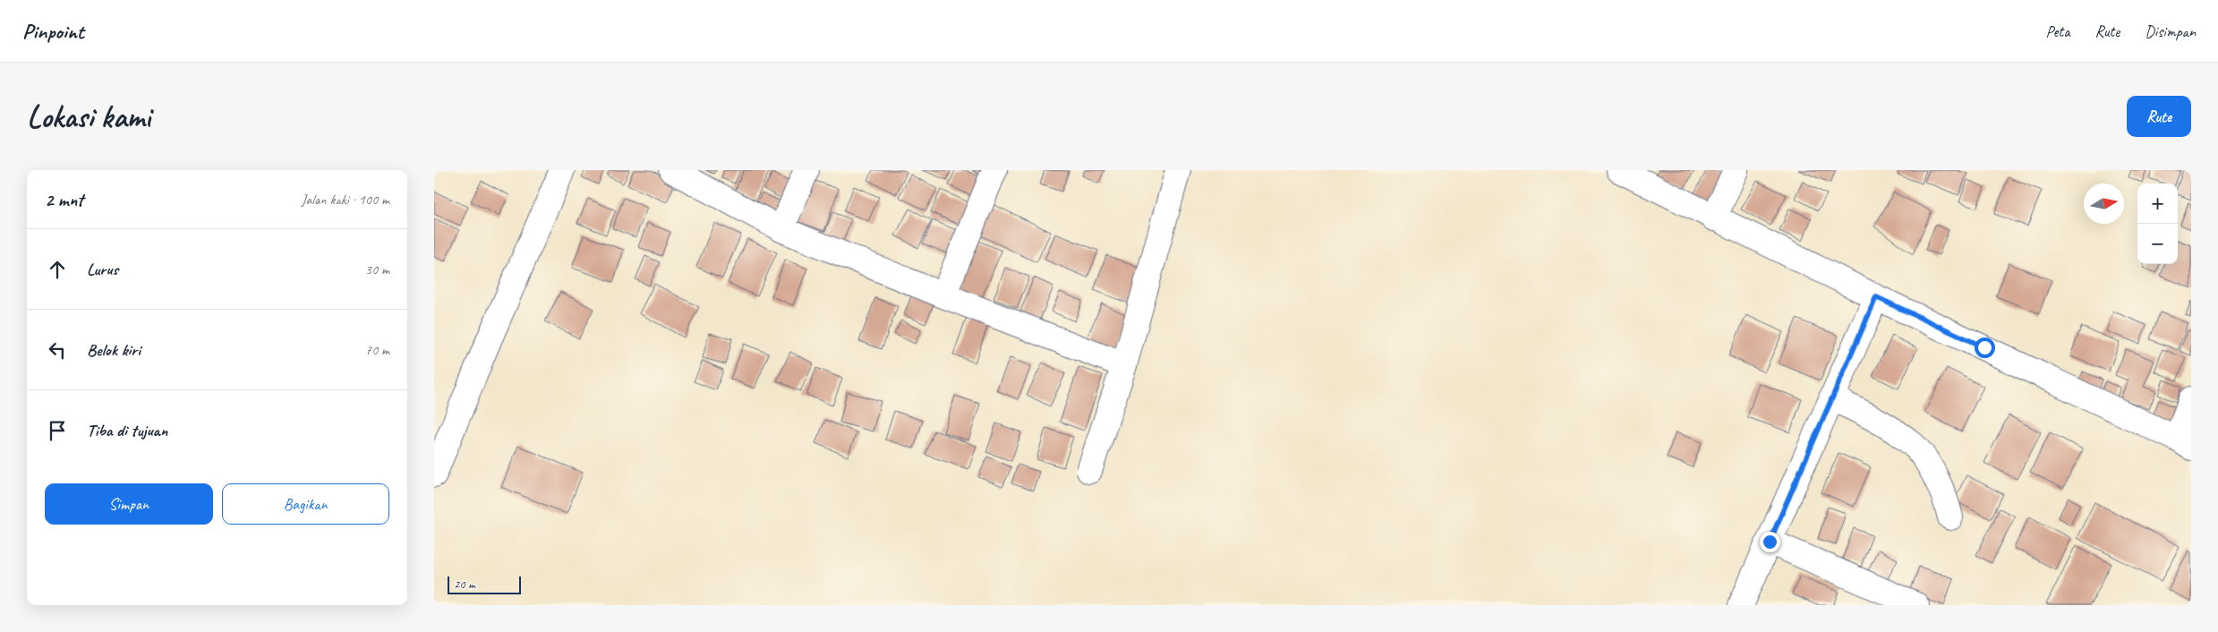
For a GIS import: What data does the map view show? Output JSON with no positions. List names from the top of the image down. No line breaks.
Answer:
{"scale_bar":"20 m","north":"right","page":{"header":"Pinpoint","nav":["Peta","Rute","Disimpan"],"buttons":["Rute",["Simpan","Bagikan"]],"title":"Lokasi kami","heading":["2 mnt","Jalan kaki · 100 m"],"map_buttons":["+","−"],"list":[["Lurus","30 m"],["Belok kiri","70 m"],"Tiba di tujuan"],"scale":"20 m"}}
